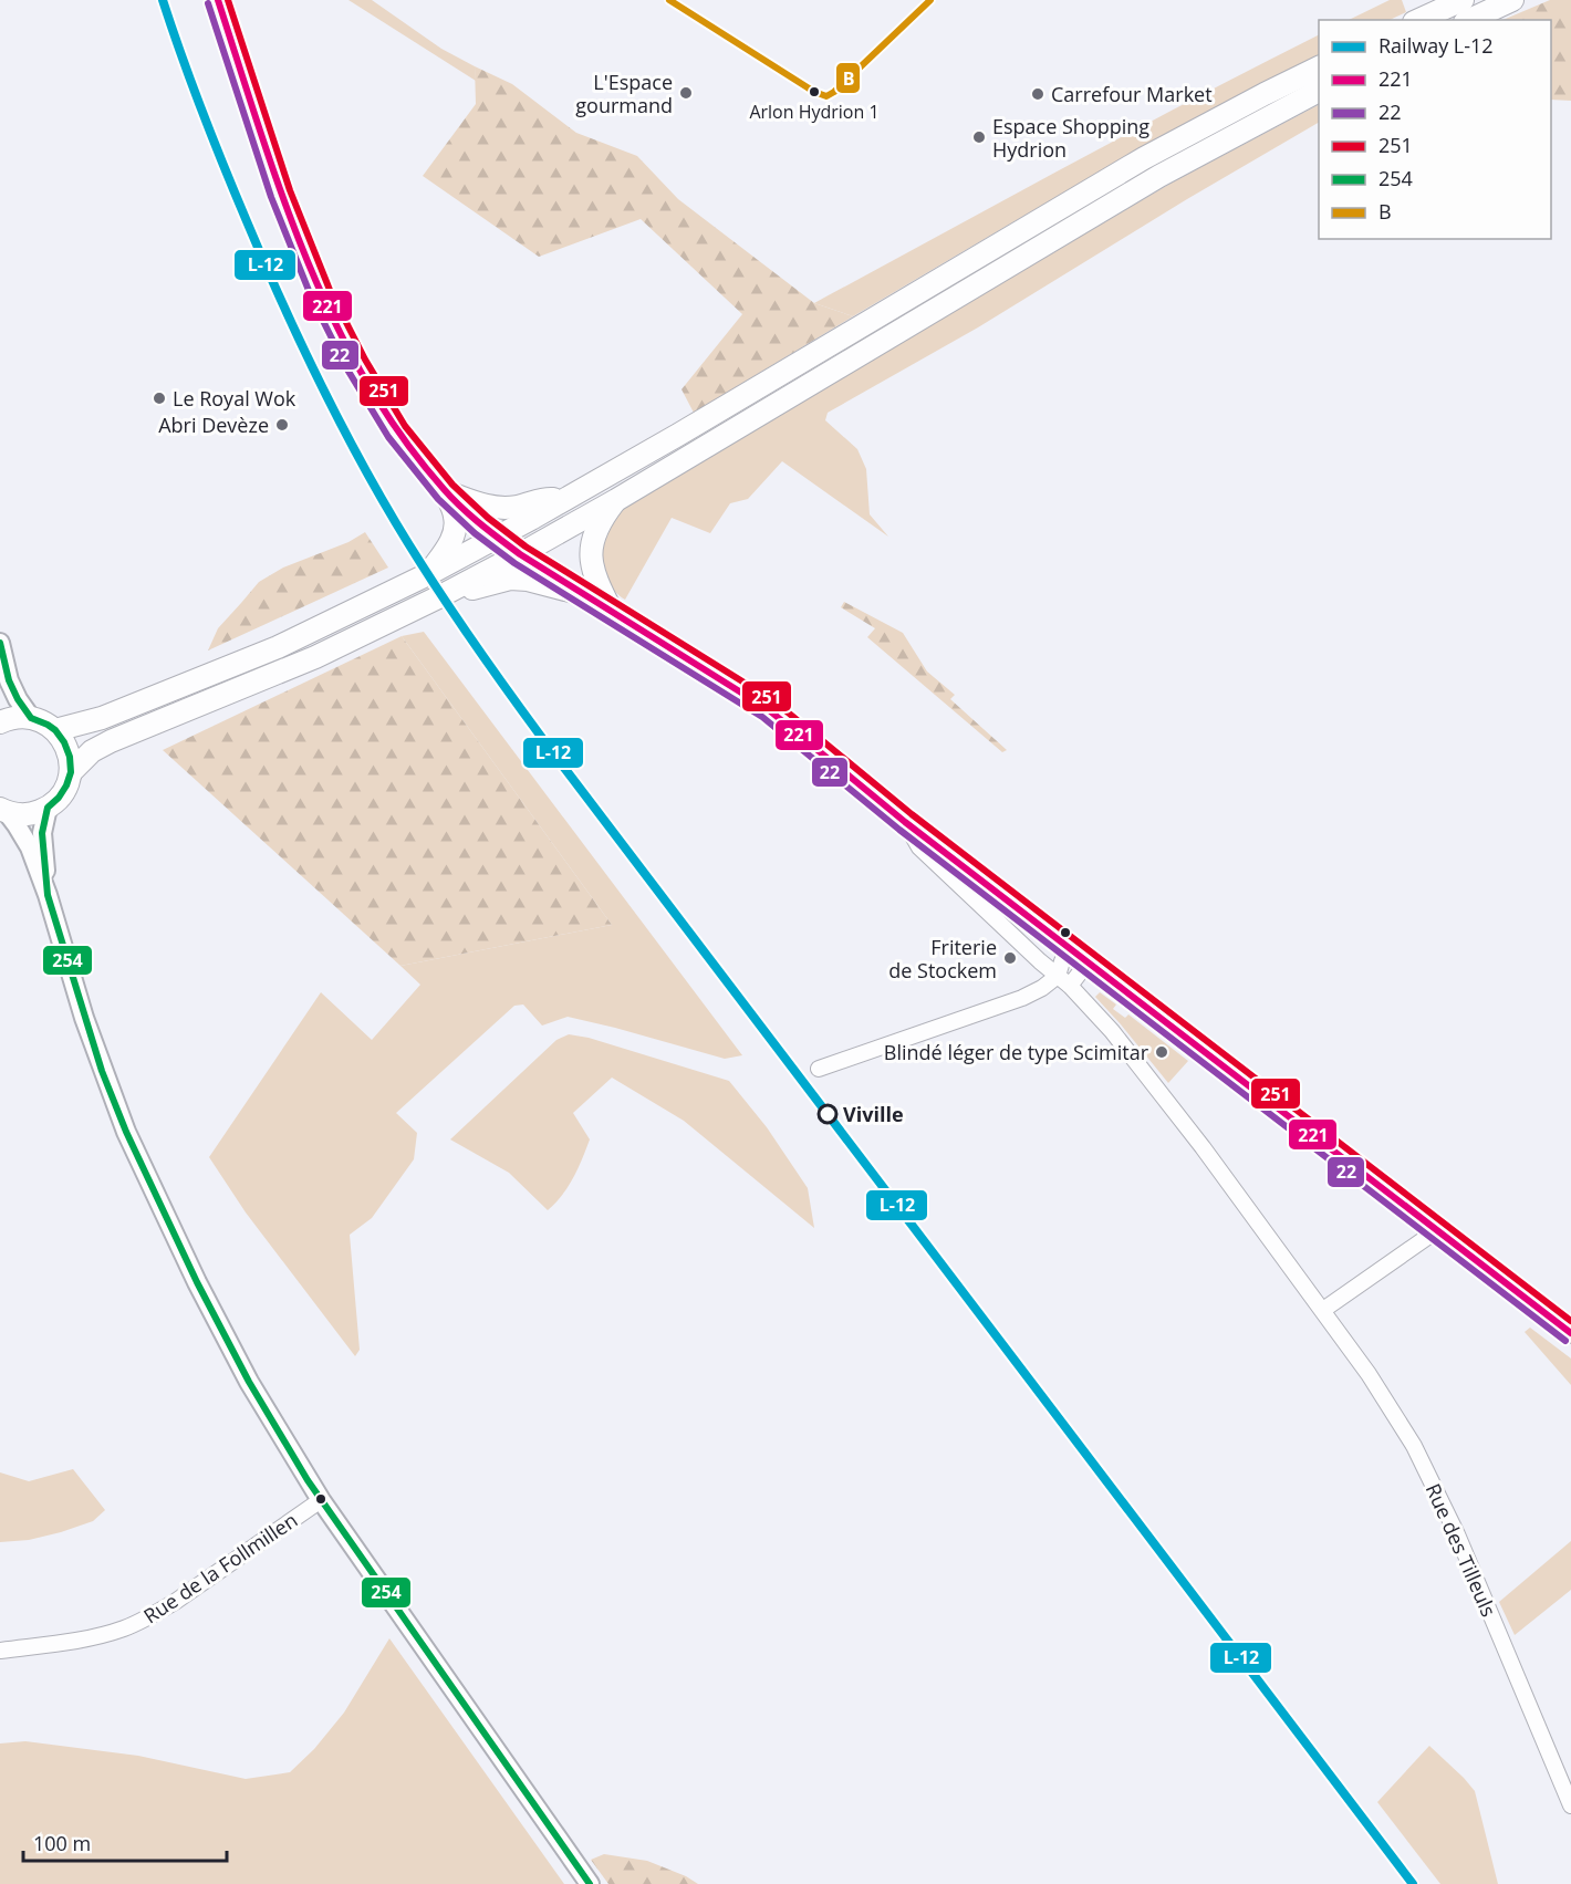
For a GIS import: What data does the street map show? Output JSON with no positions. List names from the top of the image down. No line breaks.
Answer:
{"streets":{"street":["Rue des Tilleuls","Rue de la Follmillen"]},"places":["Arlon Hydrion 1","L'Espace gourmand","Carrefour Market","Espace Shopping Hydrion","Le Royal Wok","Abri Devèze","Friterie de Stockem","Blindé léger de type Scimitar","Viville"],"lines":["rail line L-12","transit line 221","transit line 251","transit line B","transit line 22","transit line 254"],"legend":["Railway L-12","221","22","251","254","B"],"scale_bar":"100 m"}
